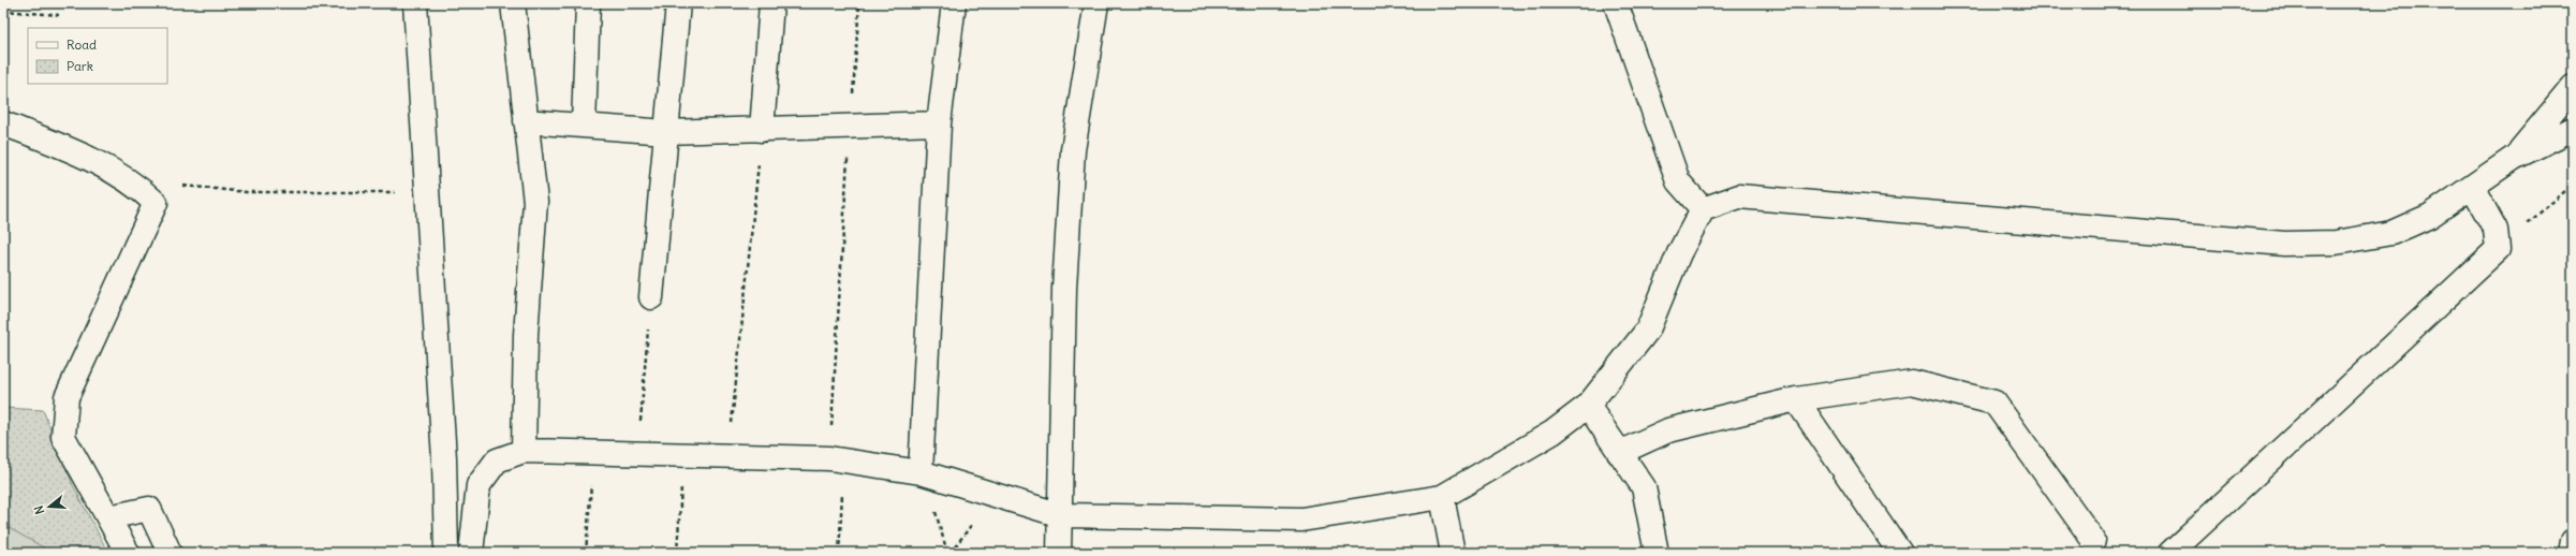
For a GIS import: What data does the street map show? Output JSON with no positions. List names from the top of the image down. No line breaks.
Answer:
{"legend":["Road","Park"],"north":"left"}
